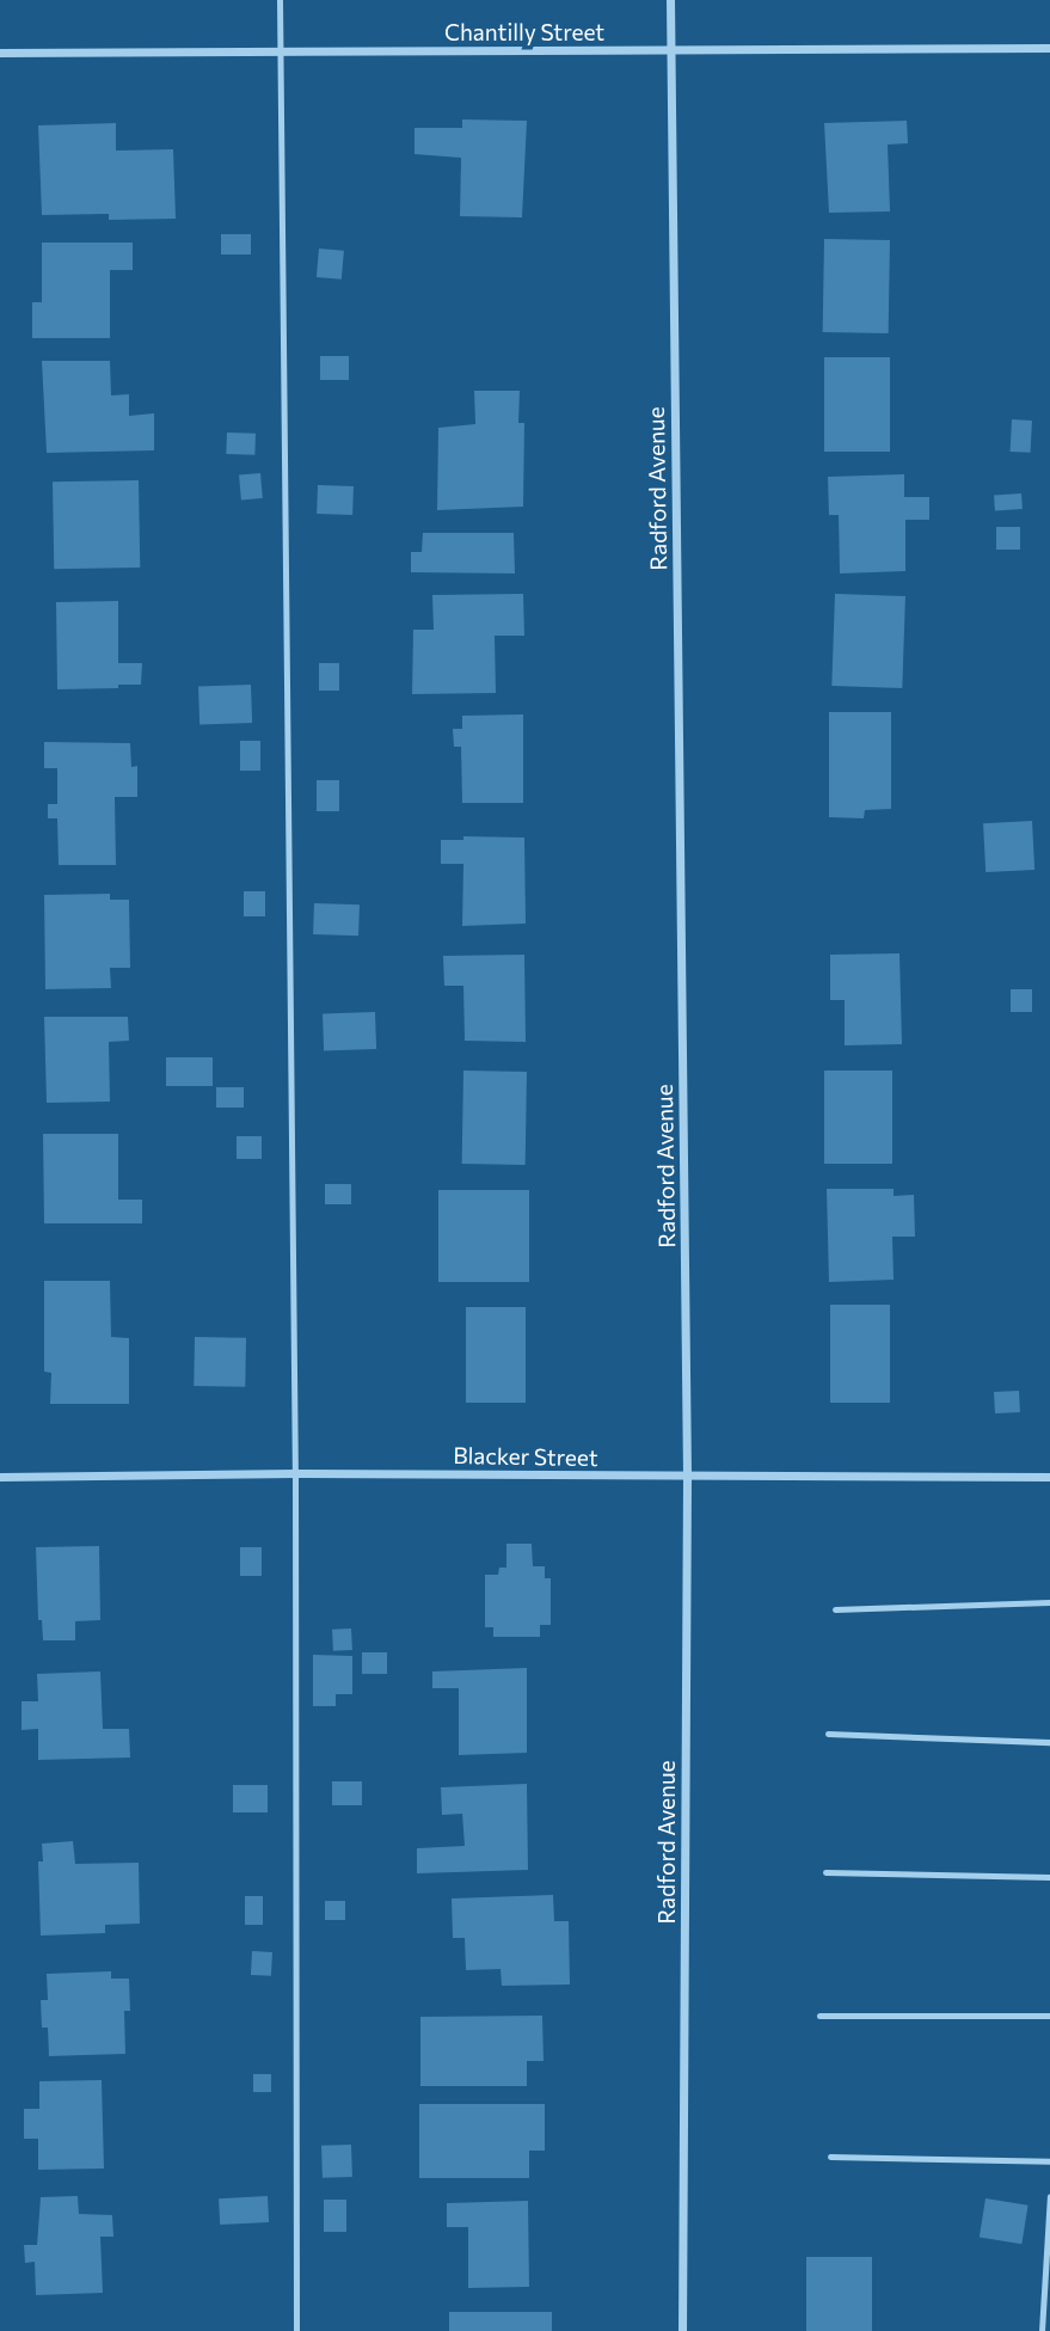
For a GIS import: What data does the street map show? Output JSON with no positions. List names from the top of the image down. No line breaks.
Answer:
{"streets":{"street":["Chantilly Street","Radford Avenue","Blacker Street"]},"crossings":[["Chantilly Street","Radford Avenue"],["Radford Avenue","Blacker Street"]]}
